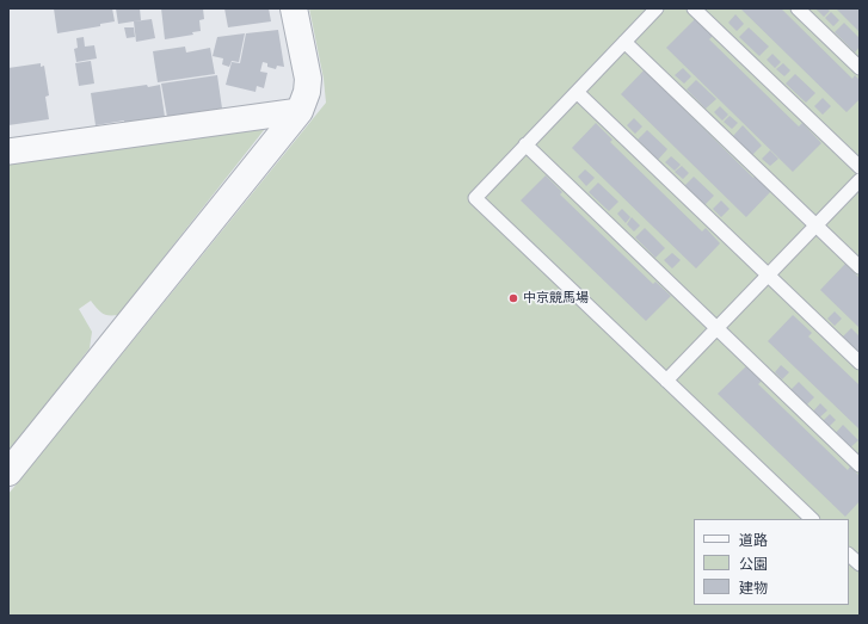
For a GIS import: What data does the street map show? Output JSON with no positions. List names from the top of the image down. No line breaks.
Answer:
{"places":["中京競馬場"],"legend":["道路","公園","建物"]}
